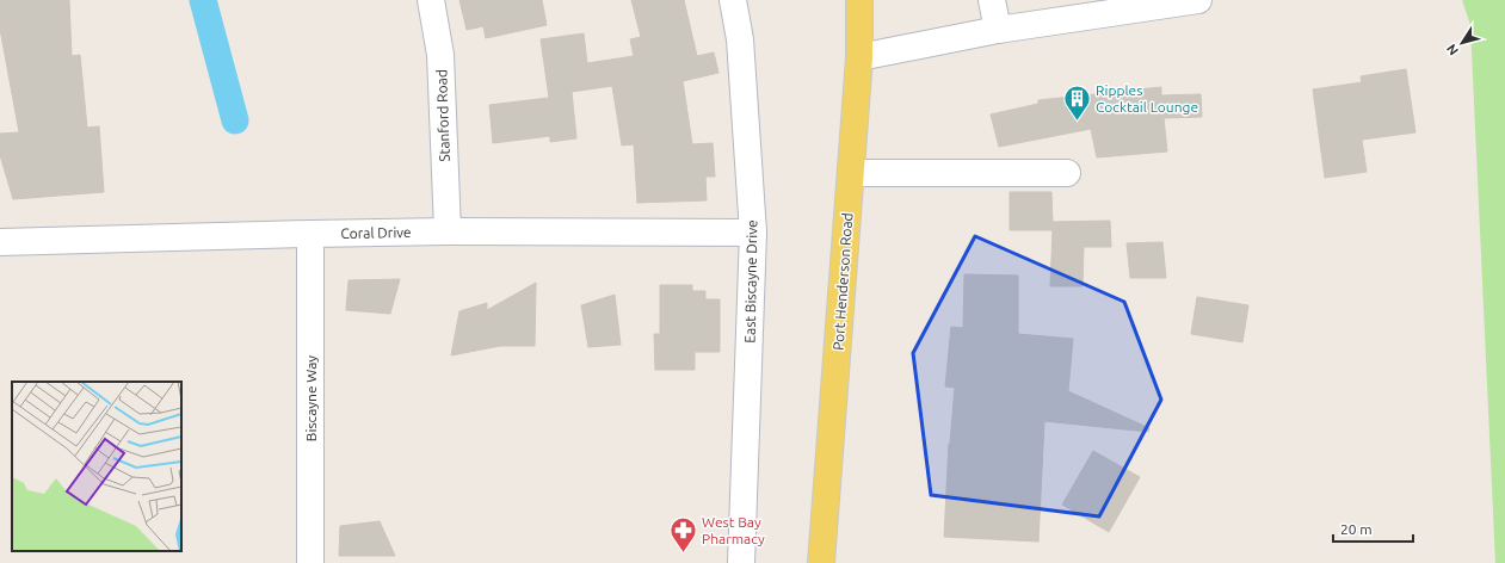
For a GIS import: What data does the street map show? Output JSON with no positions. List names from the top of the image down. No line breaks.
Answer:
{"streets":{"main road":["Port Henderson Road"],"street":["Stanford Road","Coral Drive","East Biscayne Drive","Biscayne Way"]},"crossings":[["Stanford Road","Coral Drive"],["Coral Drive","East Biscayne Drive"],["Coral Drive","Biscayne Way"]],"places":{"building":["Ripples Cocktail Lounge"],"pharmacy":["West Bay Pharmacy"]},"scale_bar":"20 m","north":"bottom left"}
